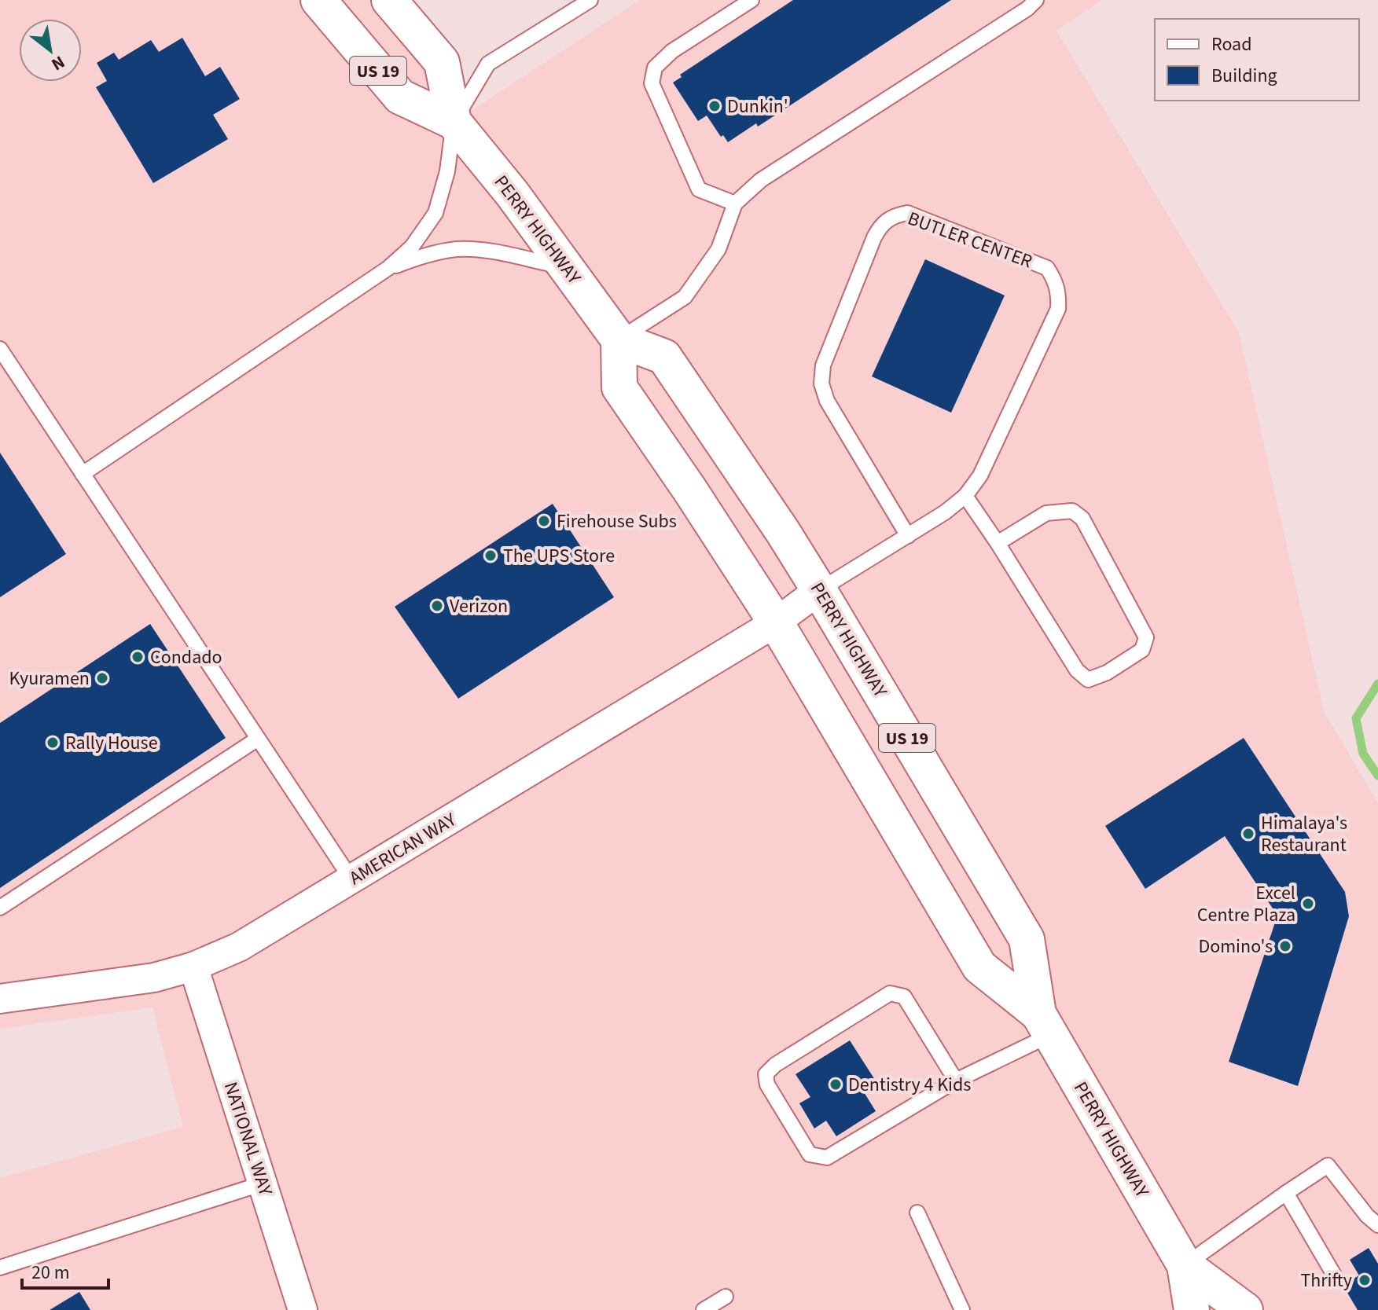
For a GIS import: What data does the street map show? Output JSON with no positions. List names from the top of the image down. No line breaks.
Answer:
{"streets":{"main road":["US 19","PERRY HIGHWAY"],"street":["AMERICAN WAY","NATIONAL WAY"],"lane":["BUTLER CENTER"]},"crossings":[["PERRY HIGHWAY","BUTLER CENTER"],["PERRY HIGHWAY","AMERICAN WAY"],["BUTLER CENTER","AMERICAN WAY"],["AMERICAN WAY","NATIONAL WAY"]],"places":["Dunkin'","Firehouse Subs","The UPS Store","Verizon","Condado","Kyuramen","Rally House","Himalaya's Restaurant","Excel Centre Plaza","Domino's","Dentistry 4 Kids","Thrifty"],"legend":["Road","Building"],"scale_bar":"20 m","north":"bottom right"}
